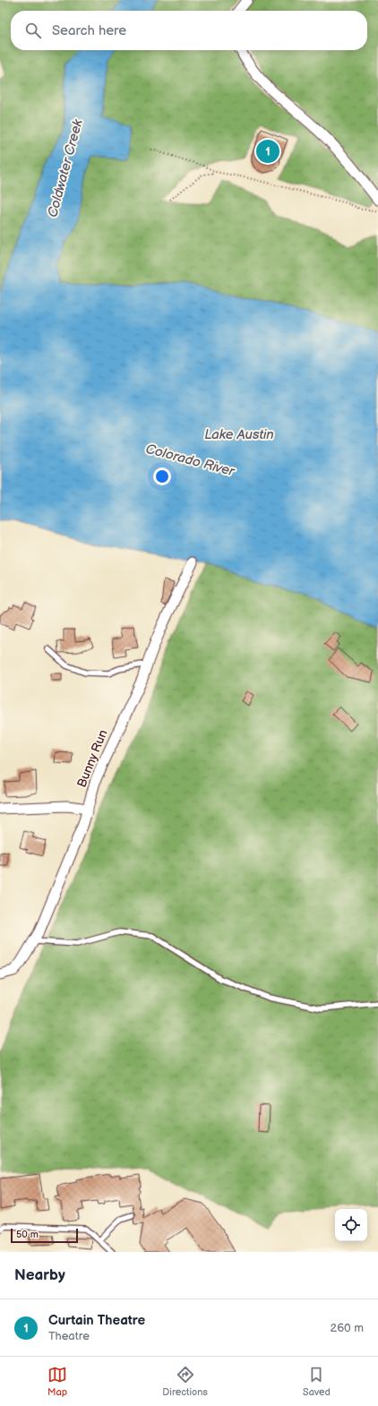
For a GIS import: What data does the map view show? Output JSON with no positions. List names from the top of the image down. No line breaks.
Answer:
{"streets":{"street":["Bunny Run"]},"water":["Coldwater Creek","Lake Austin","Colorado River"],"scale_bar":"50 m","page":{"search":"Search here","pins":"1","scale":"50 m","heading":"Nearby","list":[{"mark":"1","name":"Curtain Theatre","note":"Theatre","value":"260 m"}],"nav":["Map","Directions","Saved"]}}
